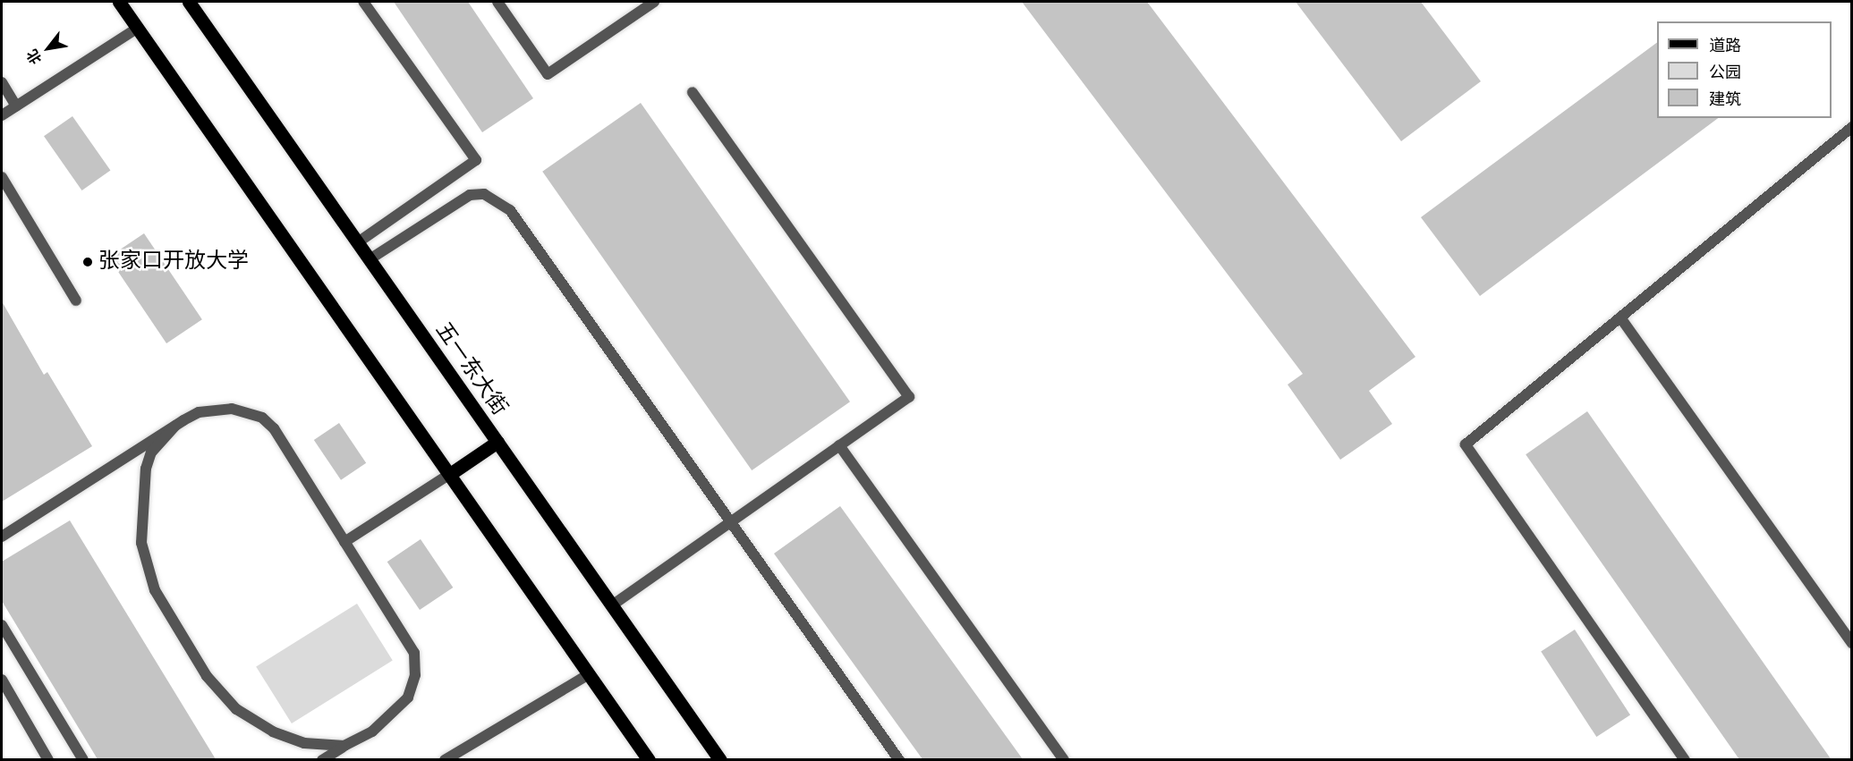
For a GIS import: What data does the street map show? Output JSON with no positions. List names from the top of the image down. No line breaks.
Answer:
{"streets":{"main road":["五一东大街"]},"places":["张家口开放大学"],"legend":["道路","公园","建筑"],"north":"bottom left"}
